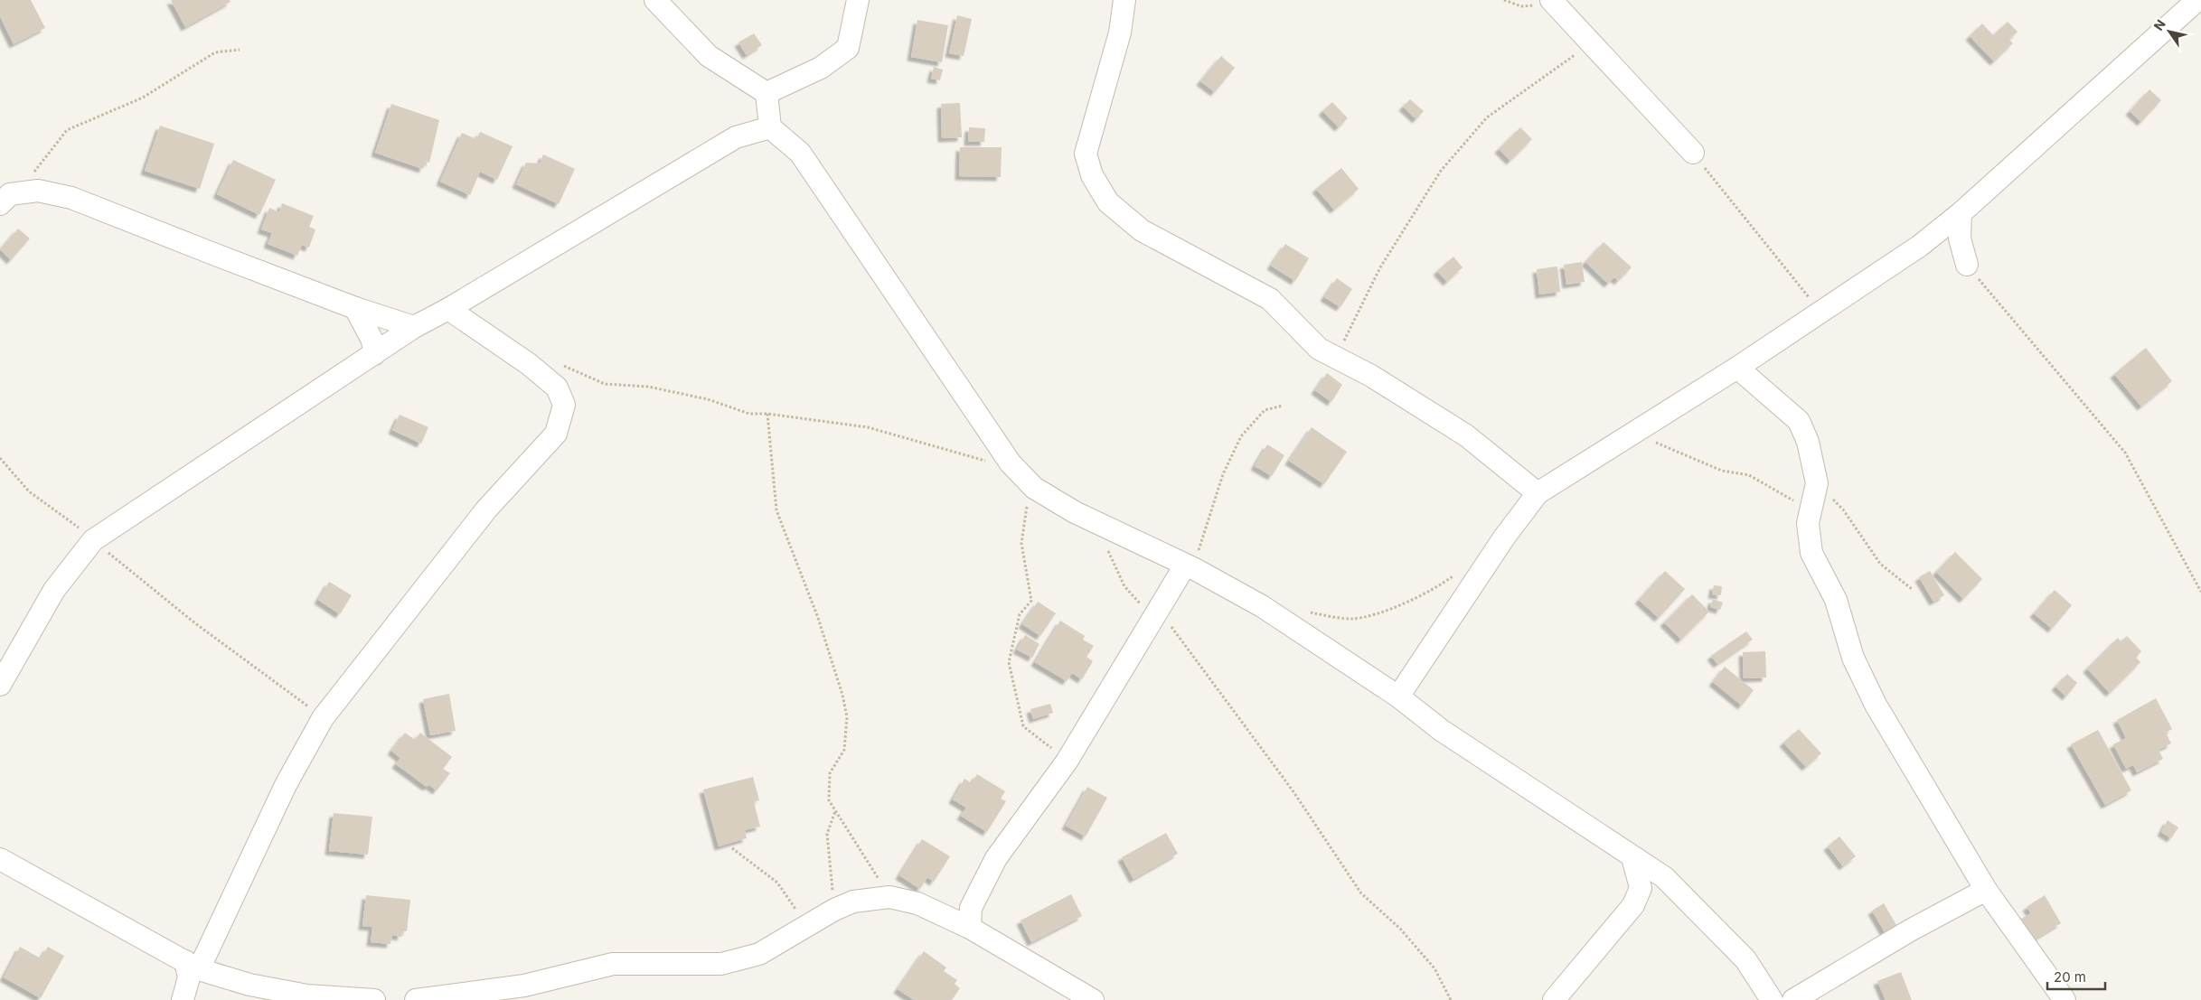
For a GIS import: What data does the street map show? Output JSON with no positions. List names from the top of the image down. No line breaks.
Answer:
{"scale_bar":"20 m","north":"top left"}
